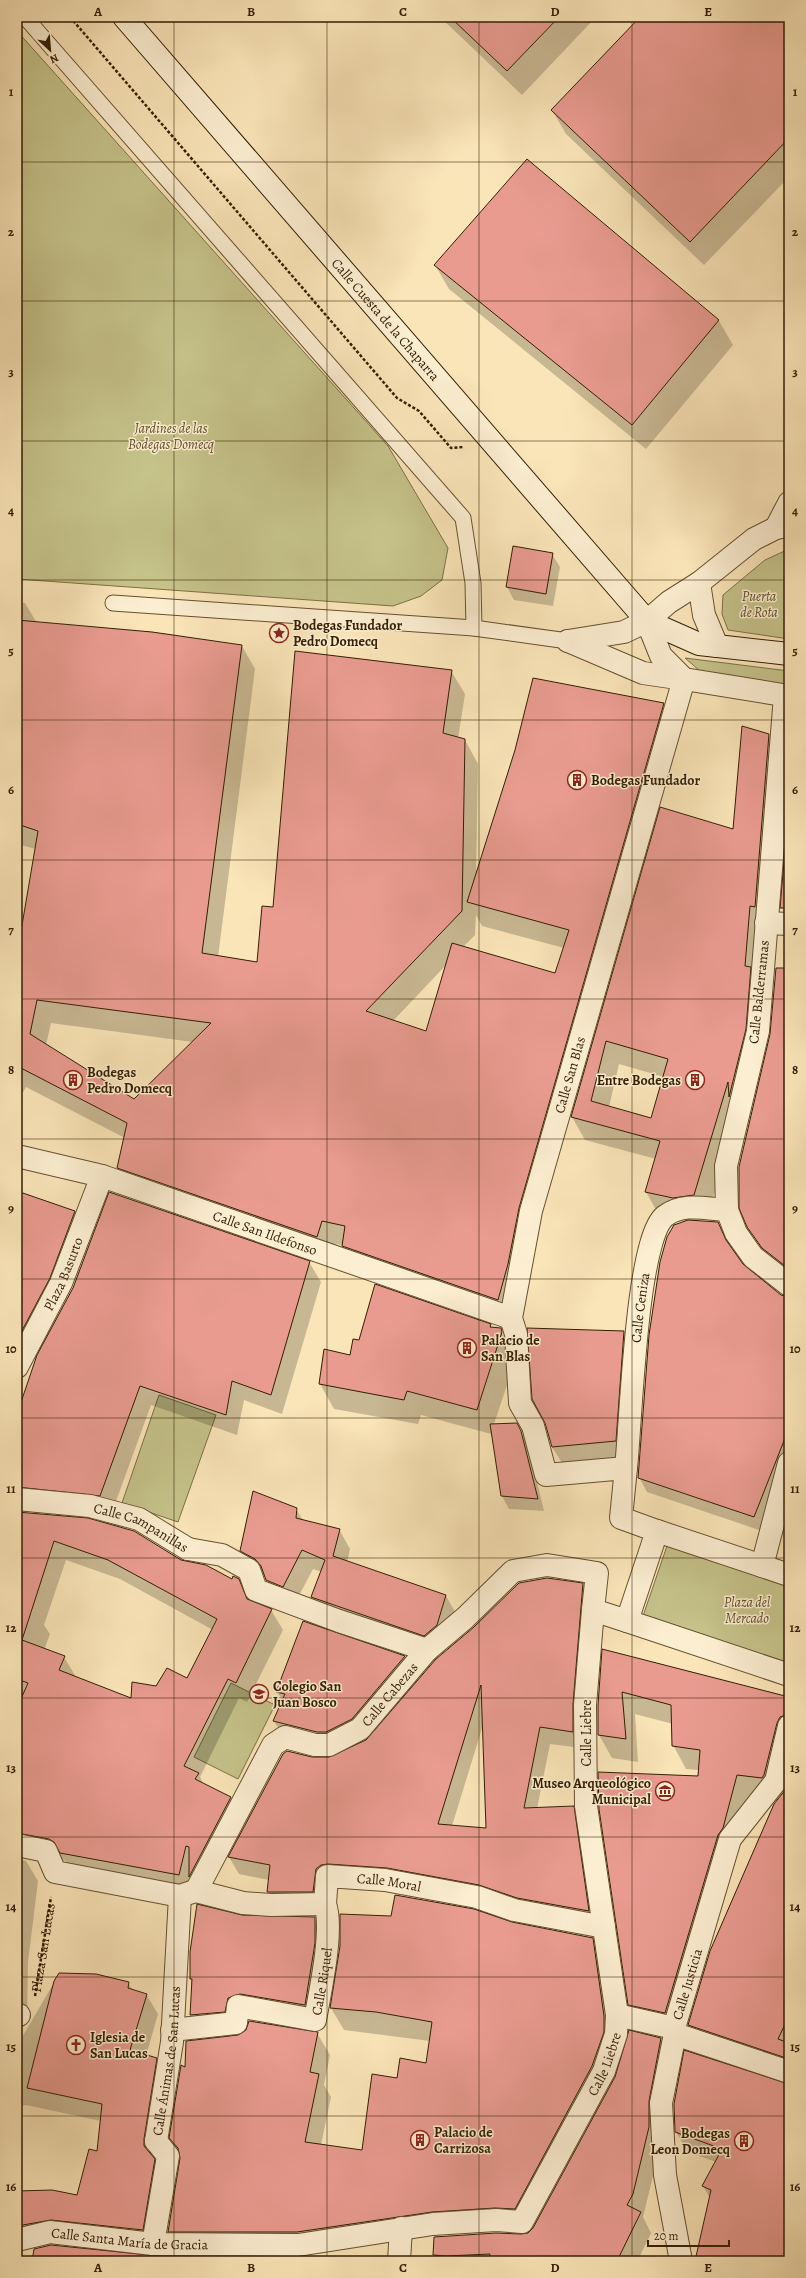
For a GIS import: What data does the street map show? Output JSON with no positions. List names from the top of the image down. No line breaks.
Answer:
{"streets":{"street":["Calle Cuesta de la Chaparra","Calle Balderramas","Calle San Blas","Calle San Ildefonso","Plaza Basurto","Calle Ceniza","Calle Campanillas","Calle Cabezas","Calle Liebre","Calle Moral","Calle Riquel","Calle Justicia","Calle Ánimas de San Lucas","Calle Santa María de Gracia"],"path":["Plaza San Lucas"]},"crossings":[["Calle Balderramas","Calle Ceniza"],["Calle San Blas","Calle San Ildefonso"],["Calle San Blas","Calle Ceniza"],["Calle San Ildefonso","Plaza Basurto"],["Calle Campanillas","Calle Cabezas"],["Calle Cabezas","Calle Liebre"],["Calle Cabezas","Calle Ánimas de San Lucas"],["Calle Liebre","Calle Moral"],["Calle Liebre","Calle Santa María de Gracia"],["Calle Moral","Calle Riquel"],["Calle Riquel","Calle Ánimas de San Lucas"],["Calle Ánimas de San Lucas","Calle Santa María de Gracia"]],"parks":["Jardines de las Bodegas Domecq","Puerta de Rota","Plaza del Mercado"],"places":{"place":["Bodegas Fundador Pedro Domecq"],"building":["Bodegas Fundador","Bodegas Pedro Domecq","Entre Bodegas","Palacio de San Blas","Palacio de Carrizosa","Bodegas Leon Domecq"],"school or university":["Colegio San Juan Bosco"],"museum":["Museo Arqueológico Municipal"],"church":["Iglesia de San Lucas"]},"scale_bar":"20 m","north":"bottom right","grid":{"columns":["A","B","C","D","E"],"rows":["1","2","3","4","5","6","7","8","9","10","11","12","13","14","15","16"]}}
